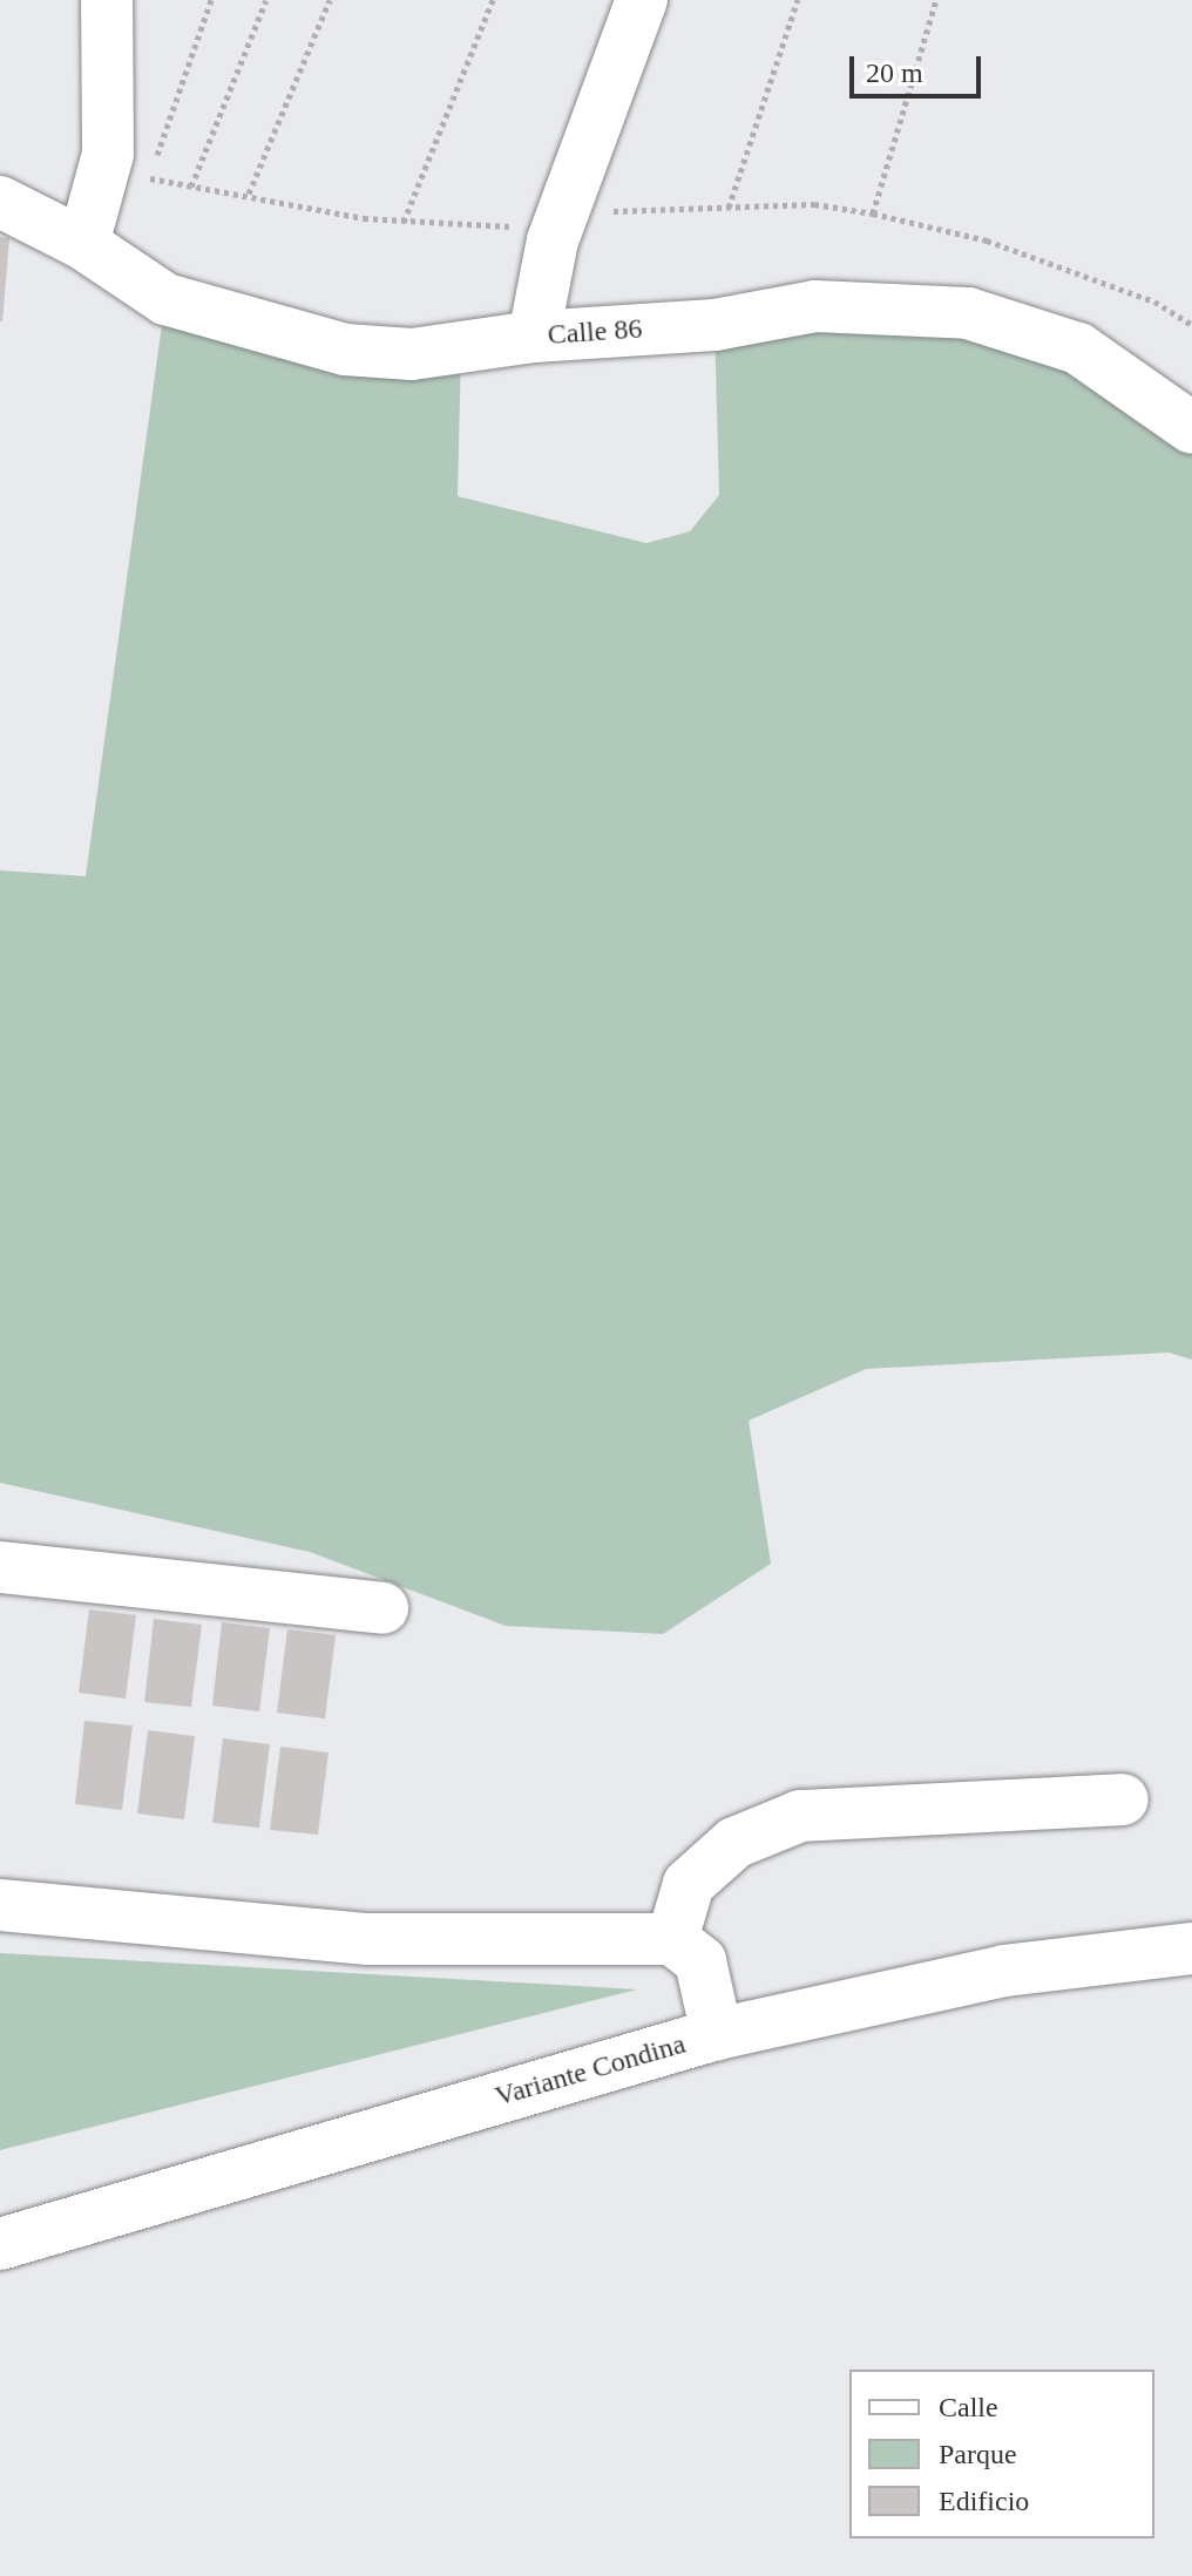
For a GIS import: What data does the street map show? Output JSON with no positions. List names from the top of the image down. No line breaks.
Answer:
{"streets":{"main road":["Calle 86","Variante Condina"]},"legend":["Calle","Parque","Edificio"],"scale_bar":"20 m"}
